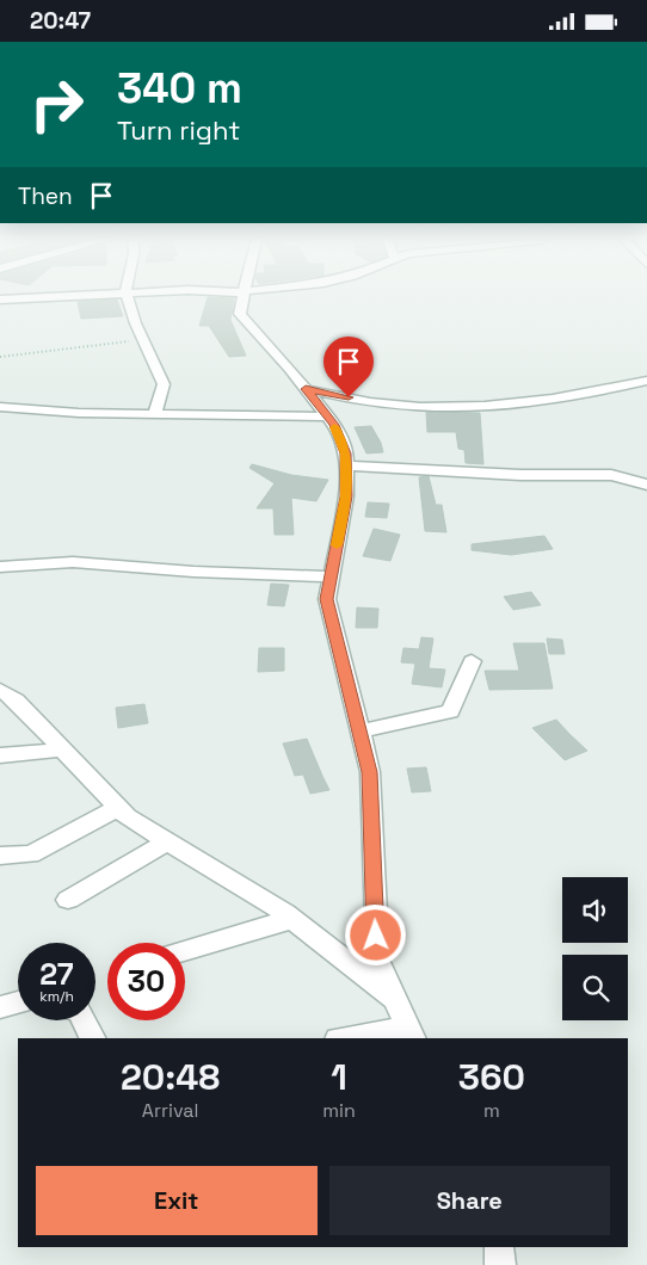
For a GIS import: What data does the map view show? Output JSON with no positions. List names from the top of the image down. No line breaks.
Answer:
{"page":{"status":"20:47","turn":["340 m","Turn right"],"then":"Then","speed":"27 km/h","limit":"30","eta":["20:48","Arrival","1","min","360","m"],"buttons":["Exit","Share"]}}
